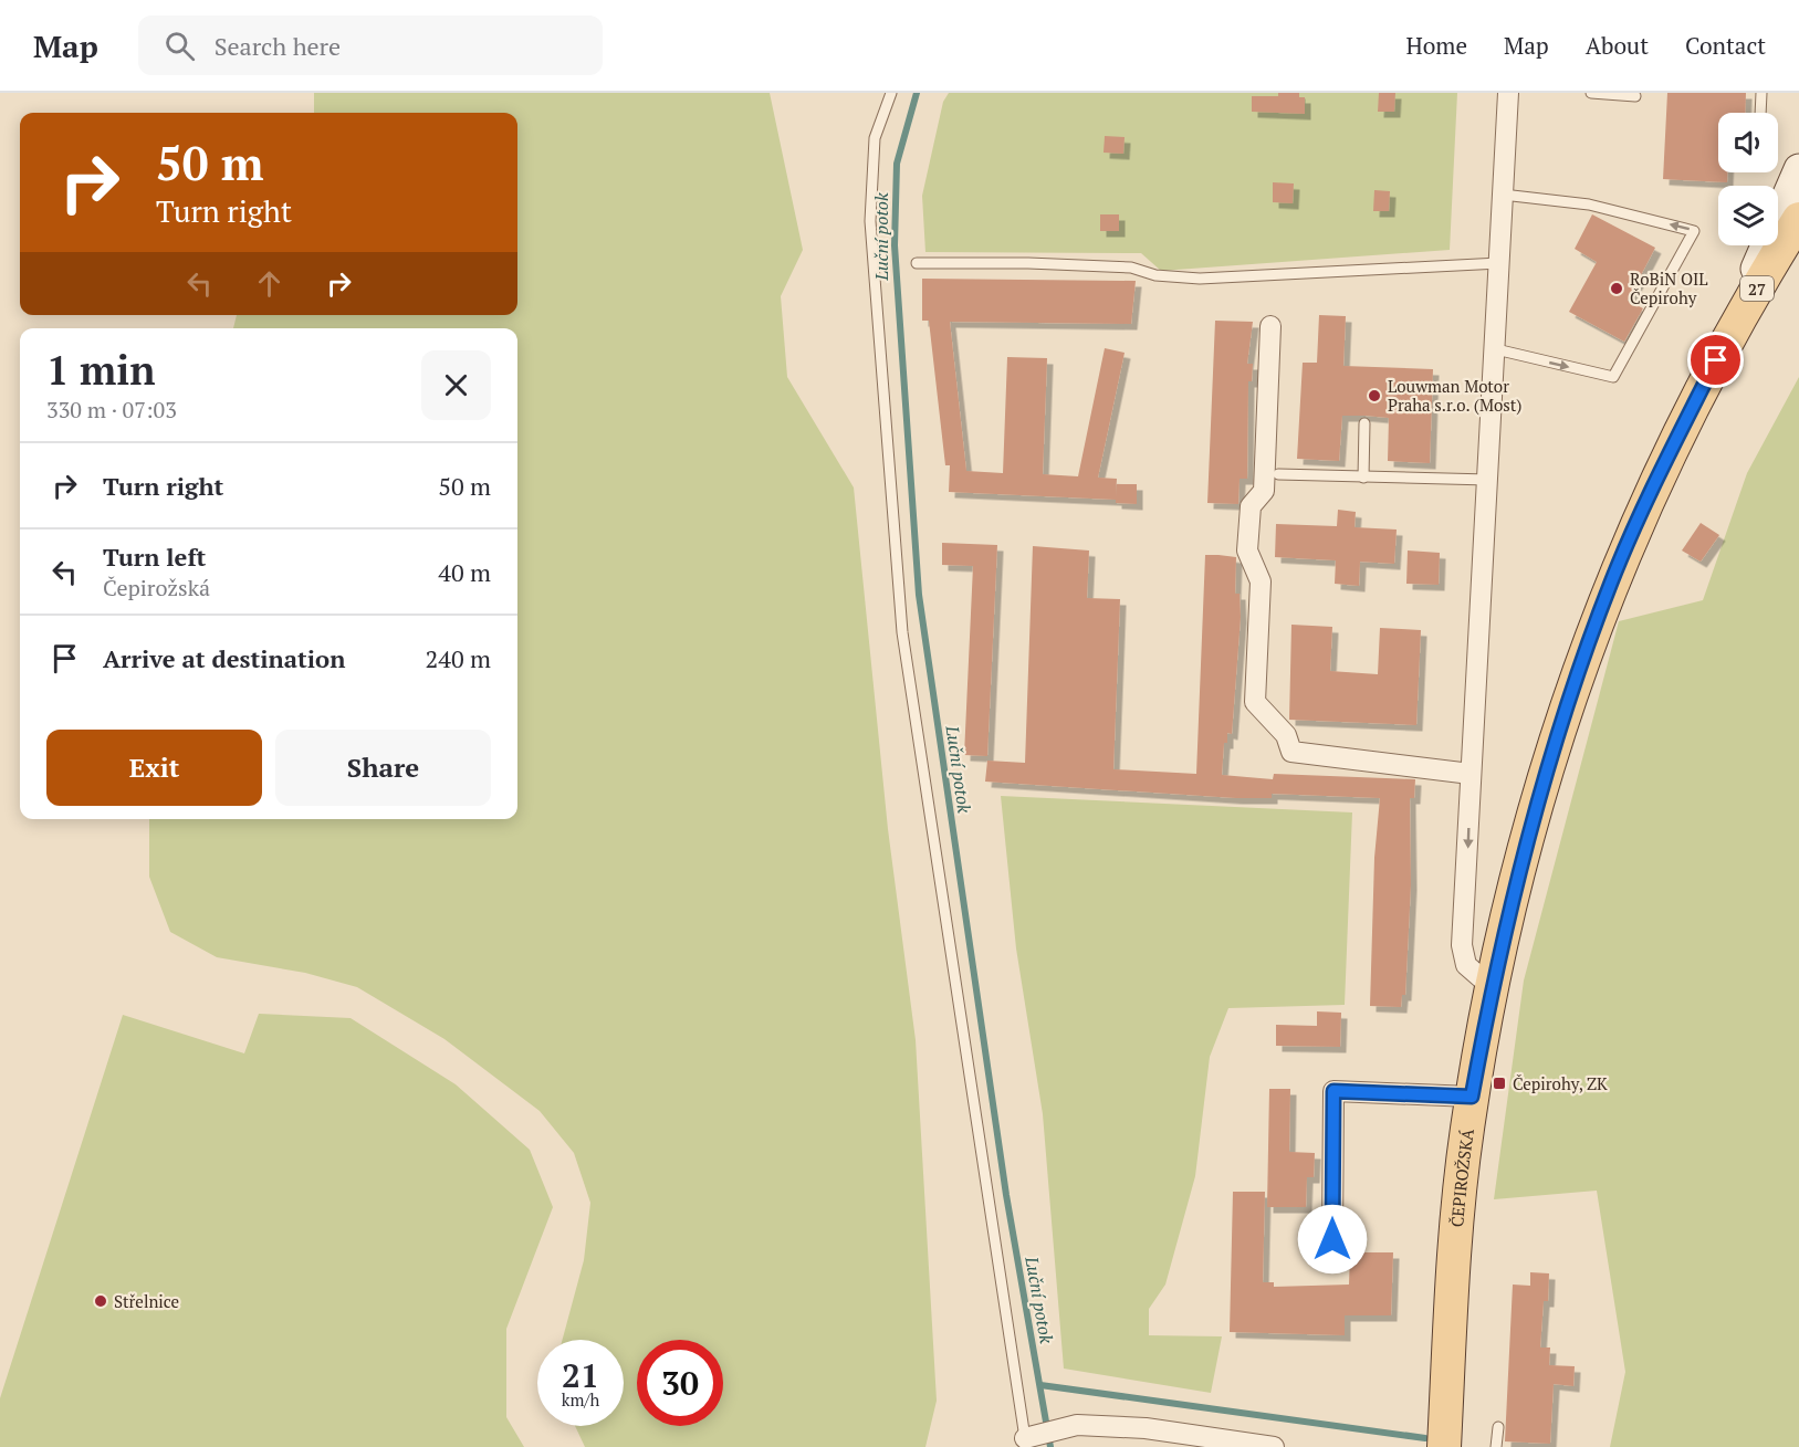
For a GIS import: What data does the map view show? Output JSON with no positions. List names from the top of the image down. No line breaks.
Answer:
{"streets":{"main road":["27","ČEPIROŽSKÁ"]},"water":["Luční potok"],"places":{"other":["RoBiN OIL Čepirohy","Louwman Motor Praha s.r.o. (Most)","Střelnice"],"transit":["Čepirohy, ZK"]},"page":{"header":"Map","search":"Search here","nav":["Home","Map","About","Contact"],"turn":["50 m","Turn right"],"heading":["1 min","330 m · 07:03"],"list":[{"name":"Turn right","value":"50 m"},{"name":"Turn left","note":"Čepirožská","value":"40 m"},{"name":"Arrive at destination","value":"240 m"}],"buttons":["Exit","Share"],"speed":"21 km/h","limit":"30"}}
